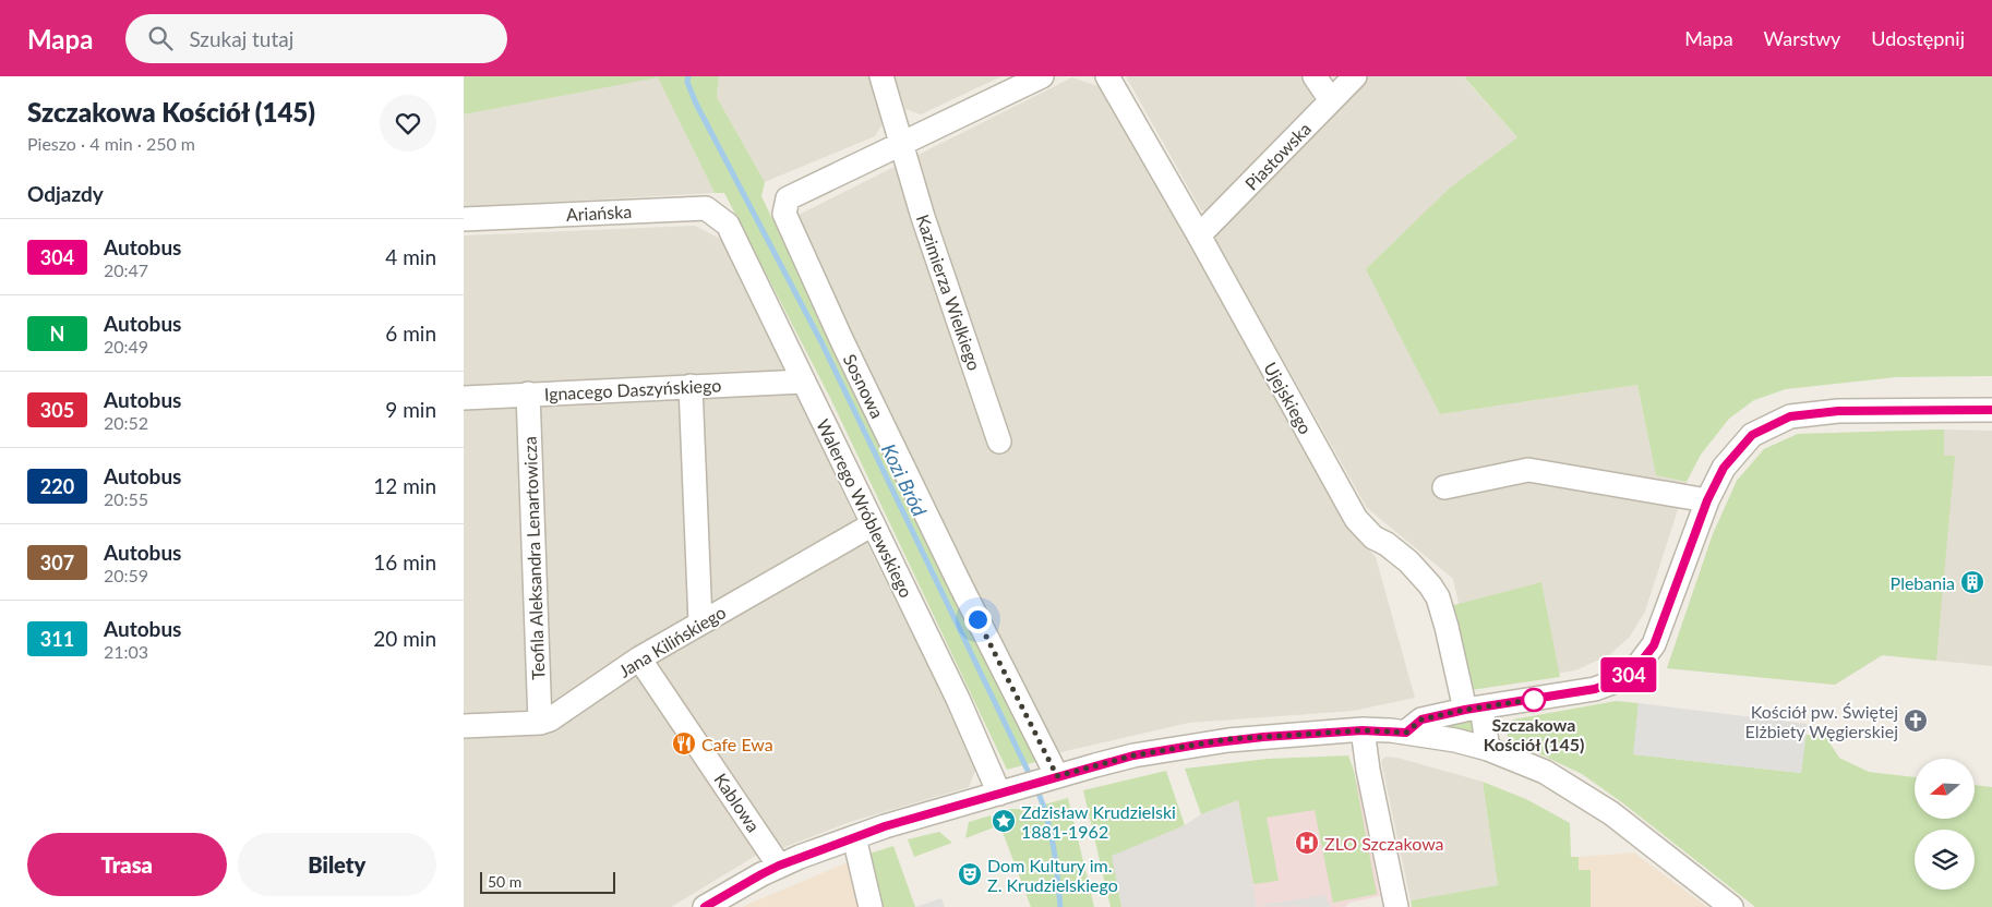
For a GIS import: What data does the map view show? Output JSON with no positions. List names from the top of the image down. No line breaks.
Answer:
{"streets":{"street":["Piastowska","Ariańska","Kazimierza Wielkiego","Sosnowa","Ignacego Daszyńskiego","Ujejskiego","Walerego Wróblewskiego","Teofila Aleksandra Lenartowicza","Jana Kilińskiego","Kablowa"]},"crossings":[["Piastowska","Ujejskiego"],["Ariańska","Walerego Wróblewskiego"],["Kazimierza Wielkiego","Sosnowa"],["Ignacego Daszyńskiego","Walerego Wróblewskiego"],["Ignacego Daszyńskiego","Teofila Aleksandra Lenartowicza"],["Walerego Wróblewskiego","Jana Kilińskiego"],["Teofila Aleksandra Lenartowicza","Jana Kilińskiego"],["Jana Kilińskiego","Kablowa"]],"water":["Kozi Bród"],"places":{"building":["Plebania"],"other":["Szczakowa Kościół (145)"],"church":["Kościół pw. Świętej Elżbiety Węgierskiej"],"restaurant":["Cafe Ewa"],"place":["Zdzisław Krudzielski 1881-1962"],"hospital":["ZLO Szczakowa"],"theatre":["Dom Kultury im. Z. Krudzielskiego"]},"lines":["bus line 304"],"scale_bar":"50 m","north":"left","page":{"header":"Mapa","search":"Szukaj tutaj","nav":["Mapa","Warstwy","Udostępnij"],"heading":[["Szczakowa Kościół (145)","Pieszo · 4 min · 250 m"],"Odjazdy"],"on_map":"304","list":[{"mark":"304","name":"Autobus","note":"20:47","value":"4 min"},{"mark":"N","name":"Autobus","note":"20:49","value":"6 min"},{"mark":"305","name":"Autobus","note":"20:52","value":"9 min"},{"mark":"220","name":"Autobus","note":"20:55","value":"12 min"},{"mark":"307","name":"Autobus","note":"20:59","value":"16 min"},{"mark":"311","name":"Autobus","note":"21:03","value":"20 min"}],"buttons":["Trasa","Bilety"],"scale":"50 m"}}
